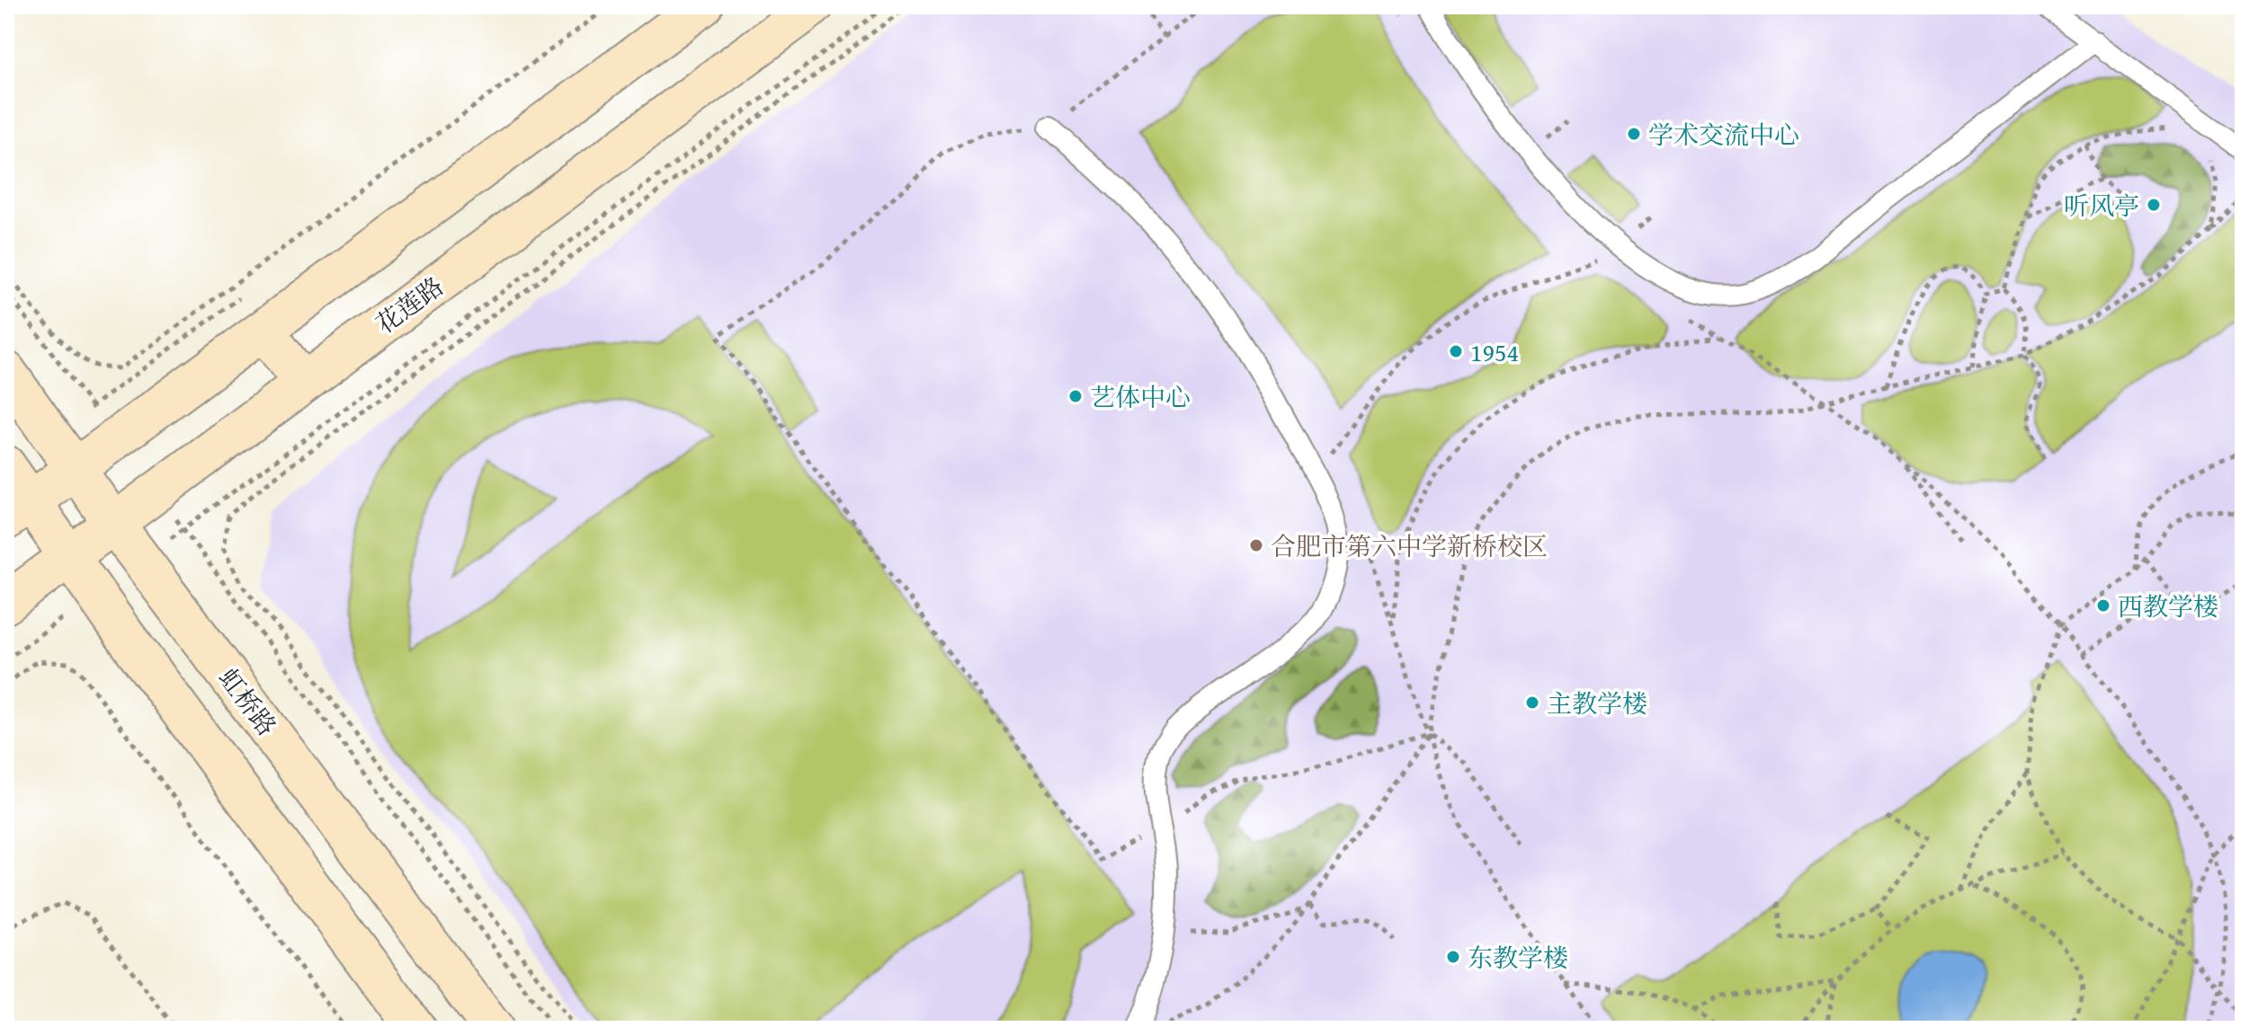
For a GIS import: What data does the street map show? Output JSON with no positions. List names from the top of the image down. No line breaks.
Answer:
{"streets":{"main road":["花莲路","虹桥路"]},"crossings":[["花莲路","虹桥路"]],"places":["学术交流中心","听风亭","1954","艺体中心","合肥市第六中学新桥校区","西教学楼","主教学楼","东教学楼"]}
